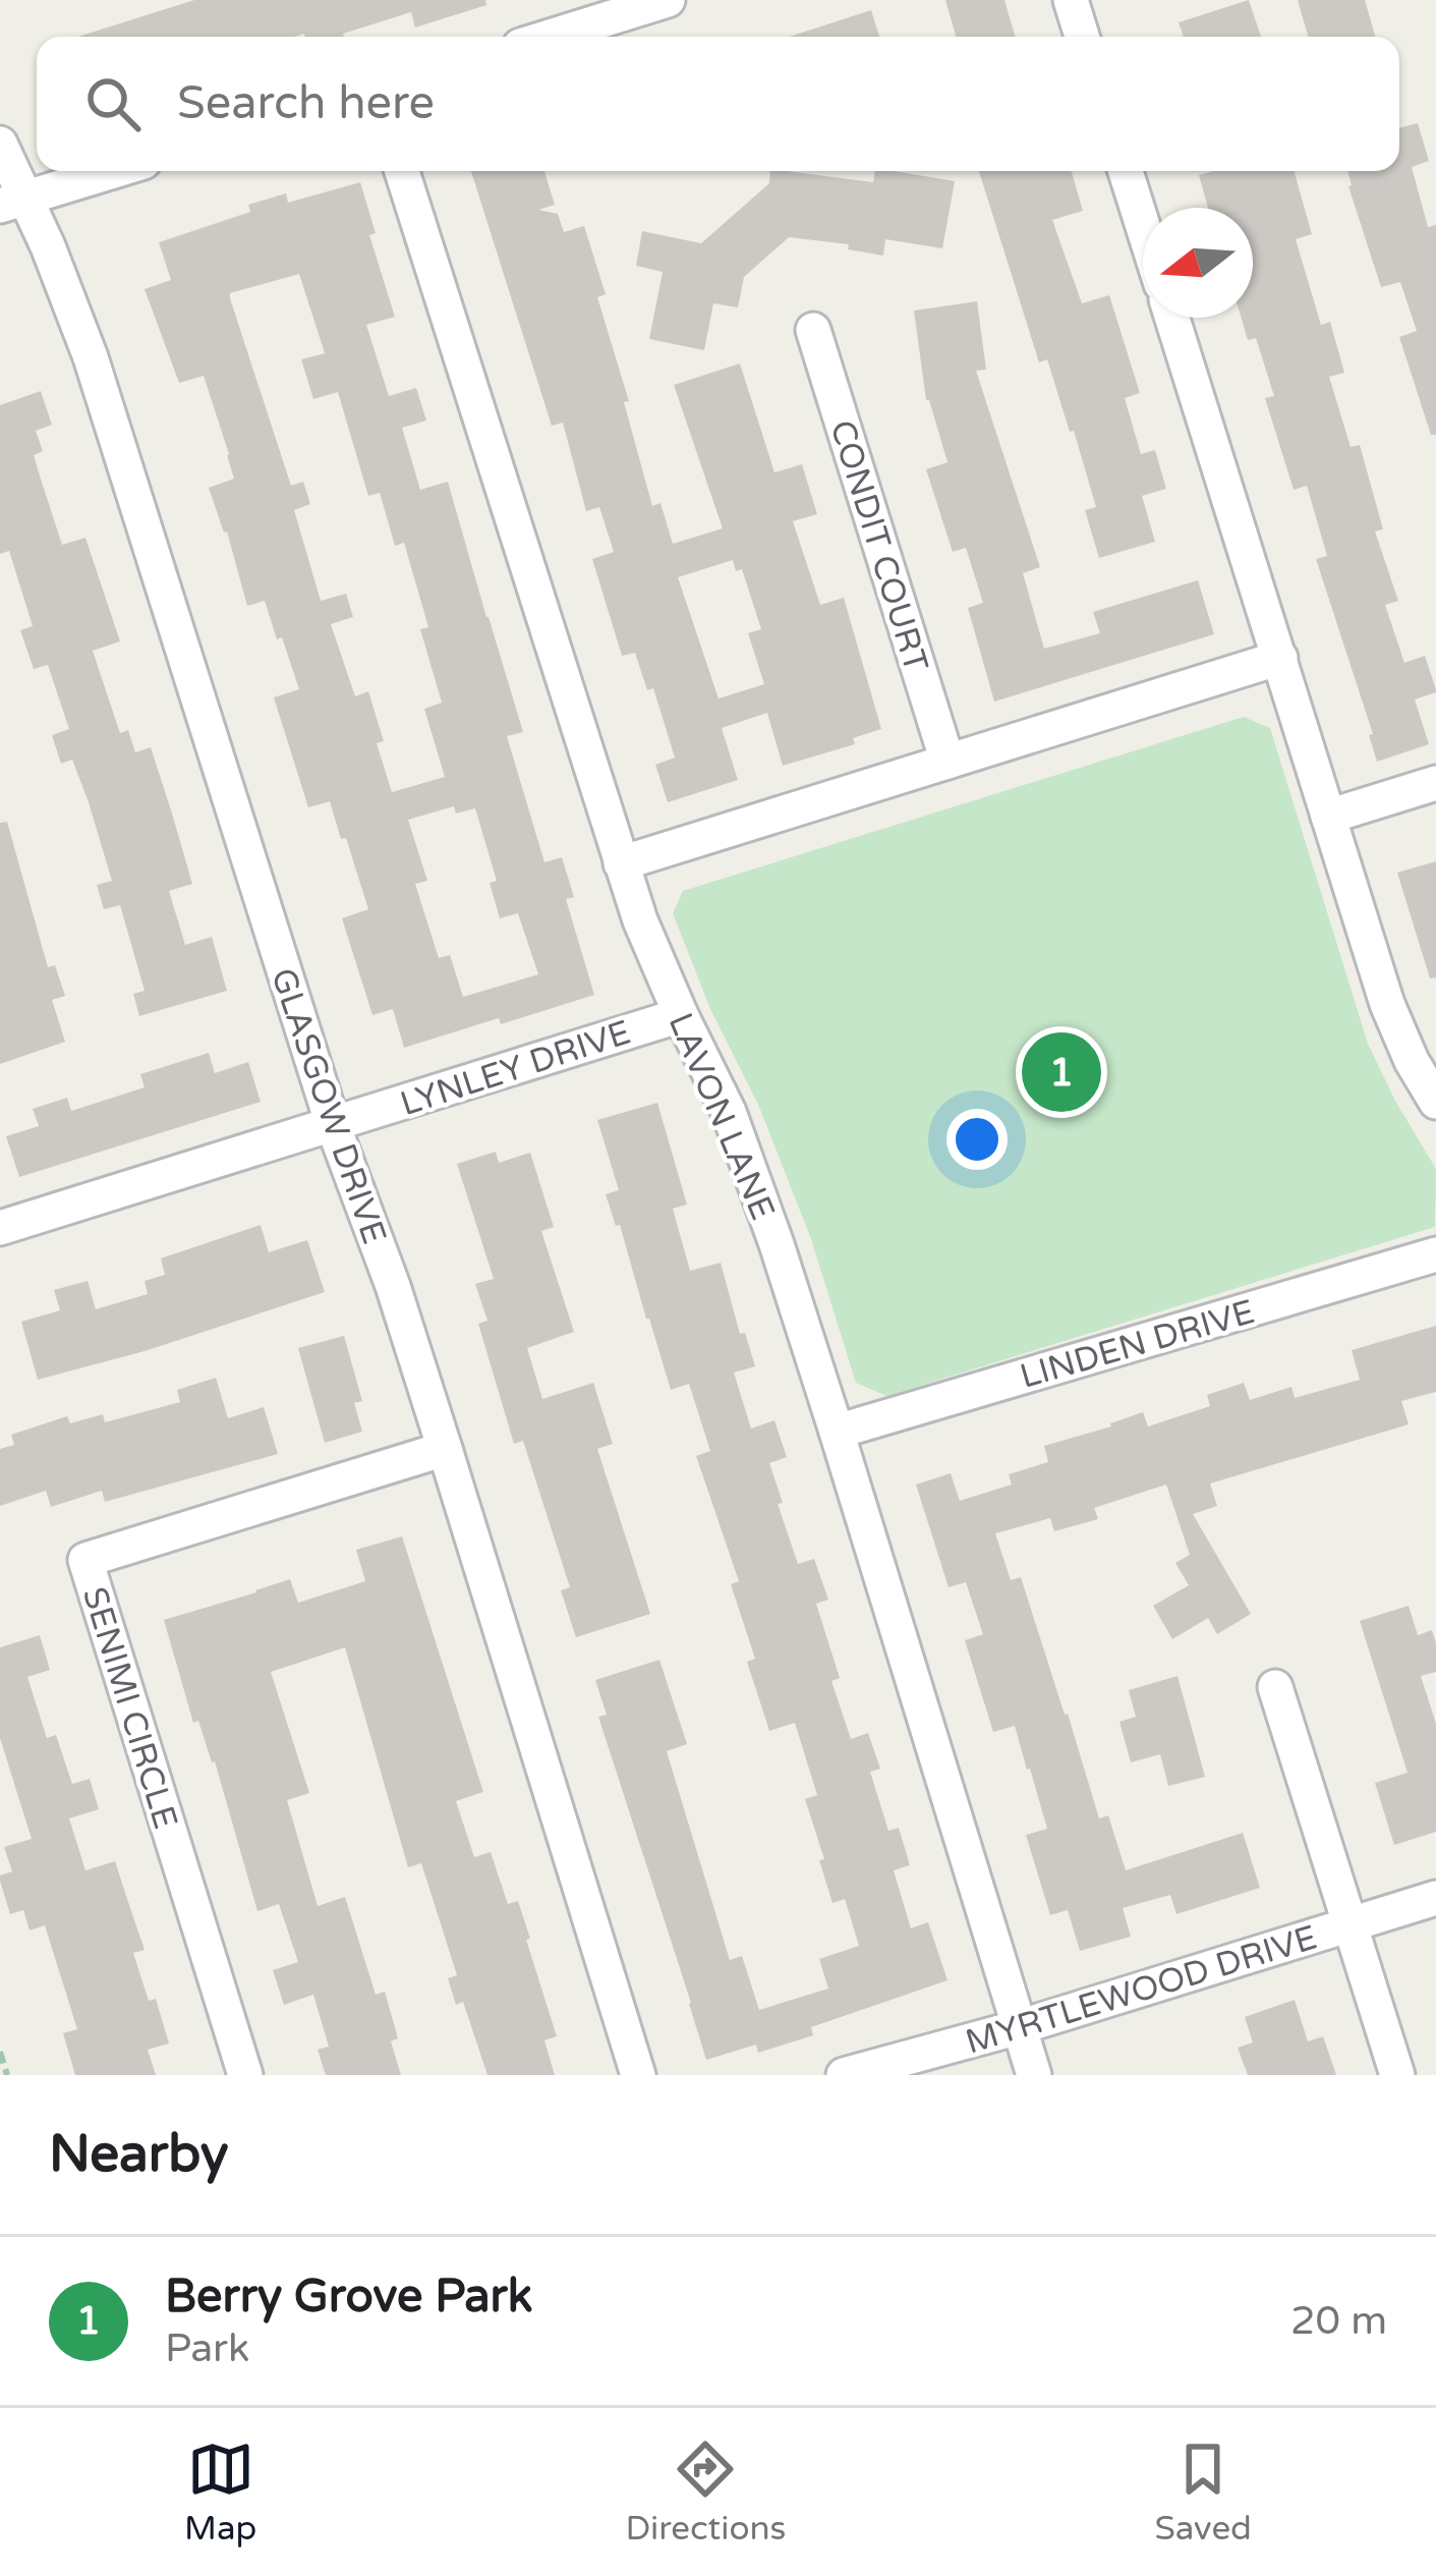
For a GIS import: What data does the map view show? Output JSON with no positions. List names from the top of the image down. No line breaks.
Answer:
{"streets":{"street":["CONDIT COURT","LYNLEY DRIVE","GLASGOW DRIVE","LAVON LANE","LINDEN DRIVE","SENIMI CIRCLE","MYRTLEWOOD DRIVE"]},"crossings":[["LYNLEY DRIVE","GLASGOW DRIVE"],["LYNLEY DRIVE","LAVON LANE"],["GLASGOW DRIVE","SENIMI CIRCLE"],["LAVON LANE","LINDEN DRIVE"],["LAVON LANE","MYRTLEWOOD DRIVE"]],"north":"left","page":{"search":"Search here","pins":"1","heading":"Nearby","list":[{"mark":"1","name":"Berry Grove Park","note":"Park","value":"20 m"}],"nav":["Map","Directions","Saved"]}}
